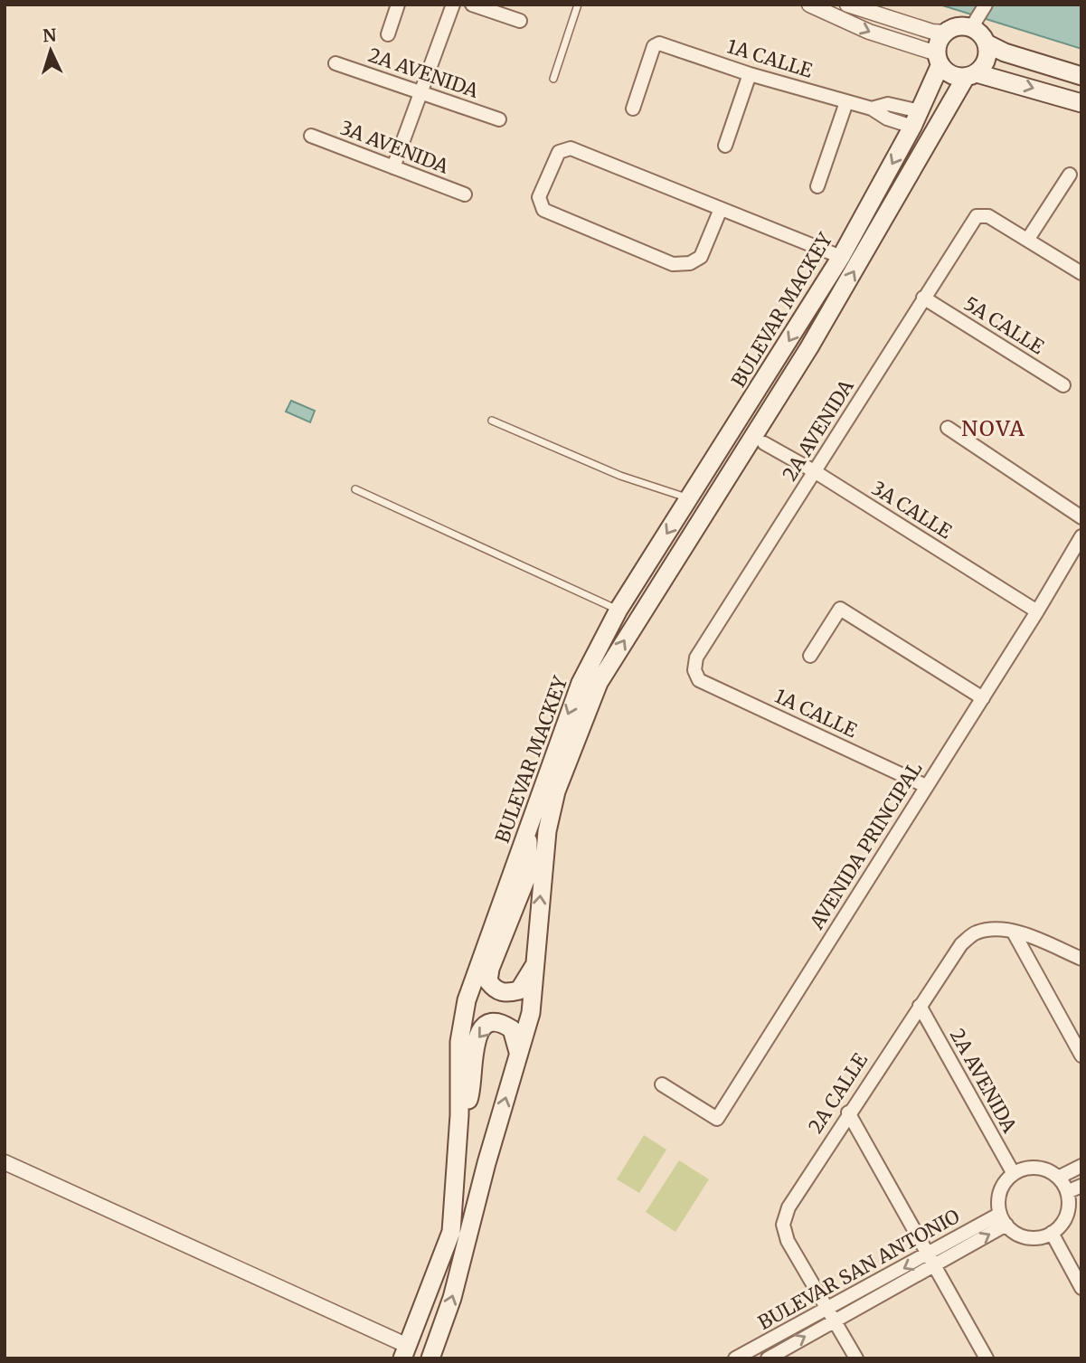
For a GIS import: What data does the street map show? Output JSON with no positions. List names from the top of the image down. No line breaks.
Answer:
{"streets":{"main road":["BULEVAR MACKEY"],"street":["1A CALLE","2A AVENIDA","3A AVENIDA","5A CALLE","3A CALLE","AVENIDA PRINCIPAL","2A CALLE","BULEVAR SAN ANTONIO"]},"crossings":[["1A CALLE","2A AVENIDA"],["1A CALLE","BULEVAR MACKEY"],["1A CALLE","AVENIDA PRINCIPAL"],["2A AVENIDA","5A CALLE"],["2A AVENIDA","3A CALLE"],["2A AVENIDA","2A CALLE"],["2A AVENIDA","BULEVAR SAN ANTONIO"],["3A CALLE","AVENIDA PRINCIPAL"],["2A CALLE","BULEVAR SAN ANTONIO"]],"districts":["NOVA"],"north":"top"}
